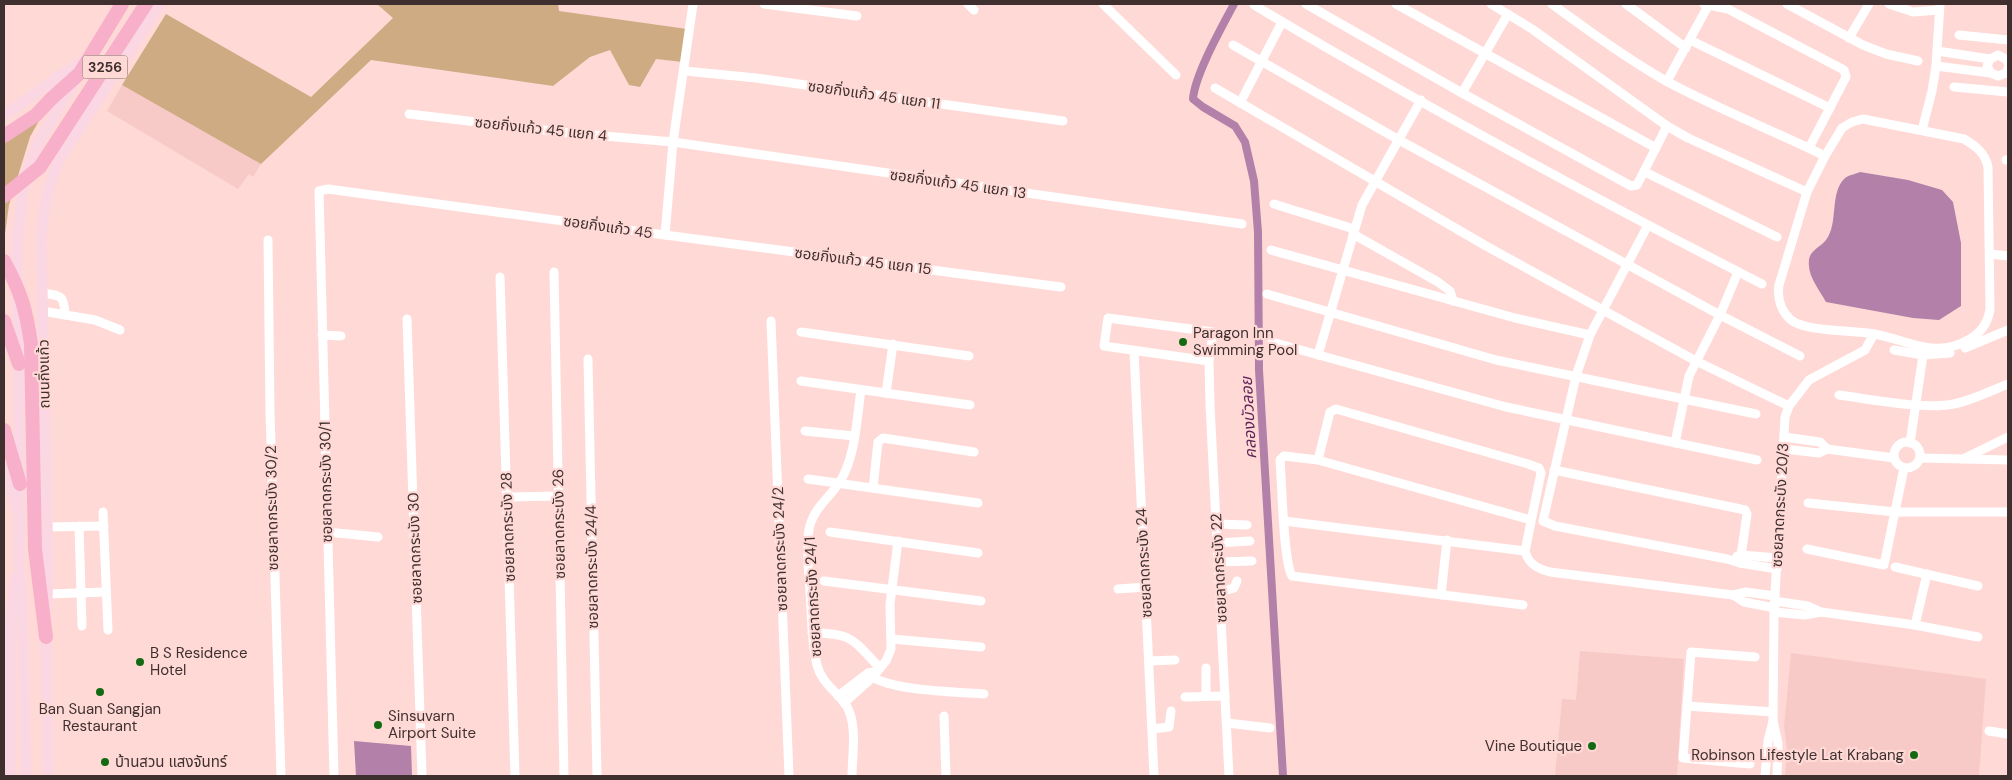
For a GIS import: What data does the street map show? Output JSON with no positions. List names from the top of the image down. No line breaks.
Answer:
{"streets":{"main road":["3256","ถนนกิ่งแก้ว"],"street":["ซอยกิ่งแก้ว 45 แยก 11","ซอยกิ่งแก้ว 45 แยก 4","ซอยกิ่งแก้ว 45 แยก 13","ซอยกิ่งแก้ว 45","ซอยกิ่งแก้ว 45 แยก 15","ซอยลาดกระบัง 30/1","ซอยลาดกระบัง 20/3","ซอยลาดกระบัง 30/2","ซอยลาดกระบัง 26","ซอยลาดกระบัง 28","ซอยลาดกระบัง 30","ซอยลาดกระบัง 24/2","ซอยลาดกระบัง 24","ซอยลาดกระบัง 24/4","ซอยลาดกระบัง 22","ซอยลาดกระบัง 24/1"]},"crossings":[["ซอยกิ่งแก้ว 45 แยก 11","ซอยกิ่งแก้ว 45"],["ซอยกิ่งแก้ว 45 แยก 4","ซอยกิ่งแก้ว 45 แยก 13"],["ซอยกิ่งแก้ว 45 แยก 4","ซอยกิ่งแก้ว 45"],["ซอยกิ่งแก้ว 45 แยก 13","ซอยกิ่งแก้ว 45"],["ซอยกิ่งแก้ว 45","ซอยกิ่งแก้ว 45 แยก 15"],["ซอยกิ่งแก้ว 45","ซอยลาดกระบัง 30/1"],["ซอยลาดกระบัง 24","ซอยลาดกระบัง 22"]],"water":["คลองบัวลอย"],"places":["Paragon Inn Swimming Pool","B S Residence Hotel","Ban Suan Sangjan Restaurant","Sinsuvarn Airport Suite","Vine Boutique","Robinson Lifestyle Lat Krabang","บ้านสวน แสงจันทร์"]}
